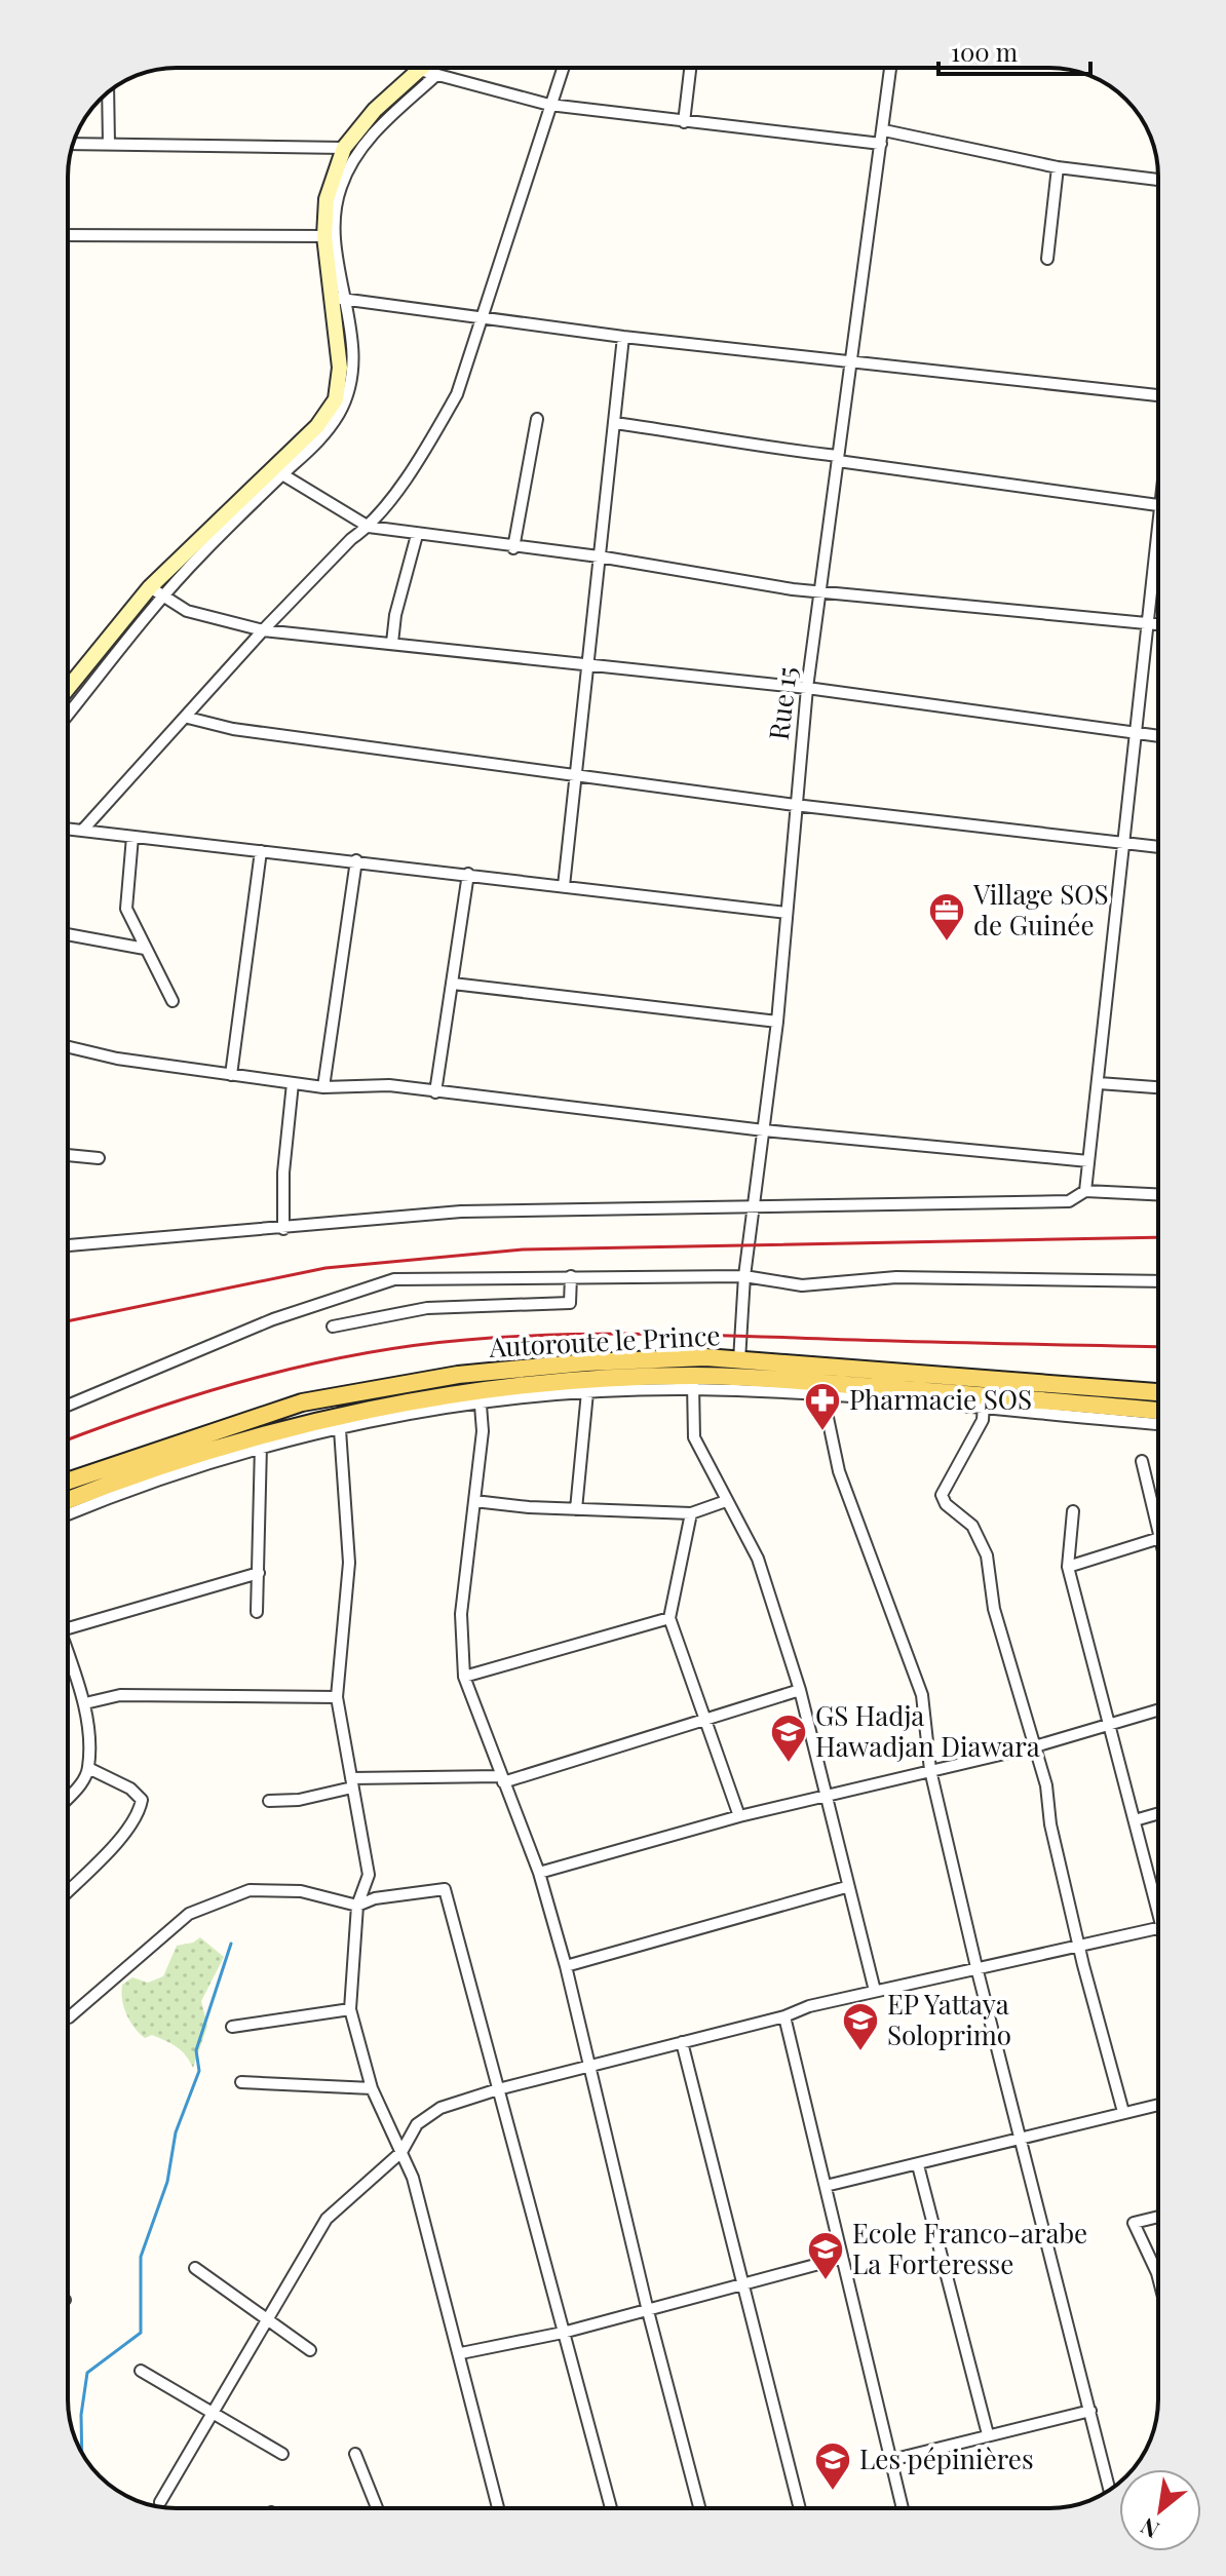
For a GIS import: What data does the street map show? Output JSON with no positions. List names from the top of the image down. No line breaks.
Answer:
{"streets":{"main road":["Autoroute le Prince"],"street":["Rue 15"]},"crossings":[["Rue 15","Autoroute le Prince"]],"places":{"office":["Village SOS de Guinée"],"pharmacy":["Pharmacie SOS"],"school or university":["GS Hadja Hawadjan Diawara","EP Yattaya Soloprimo","Ecole Franco-arabe La Forteresse","Les pépinières"]},"scale_bar":"100 m","north":"bottom left"}
